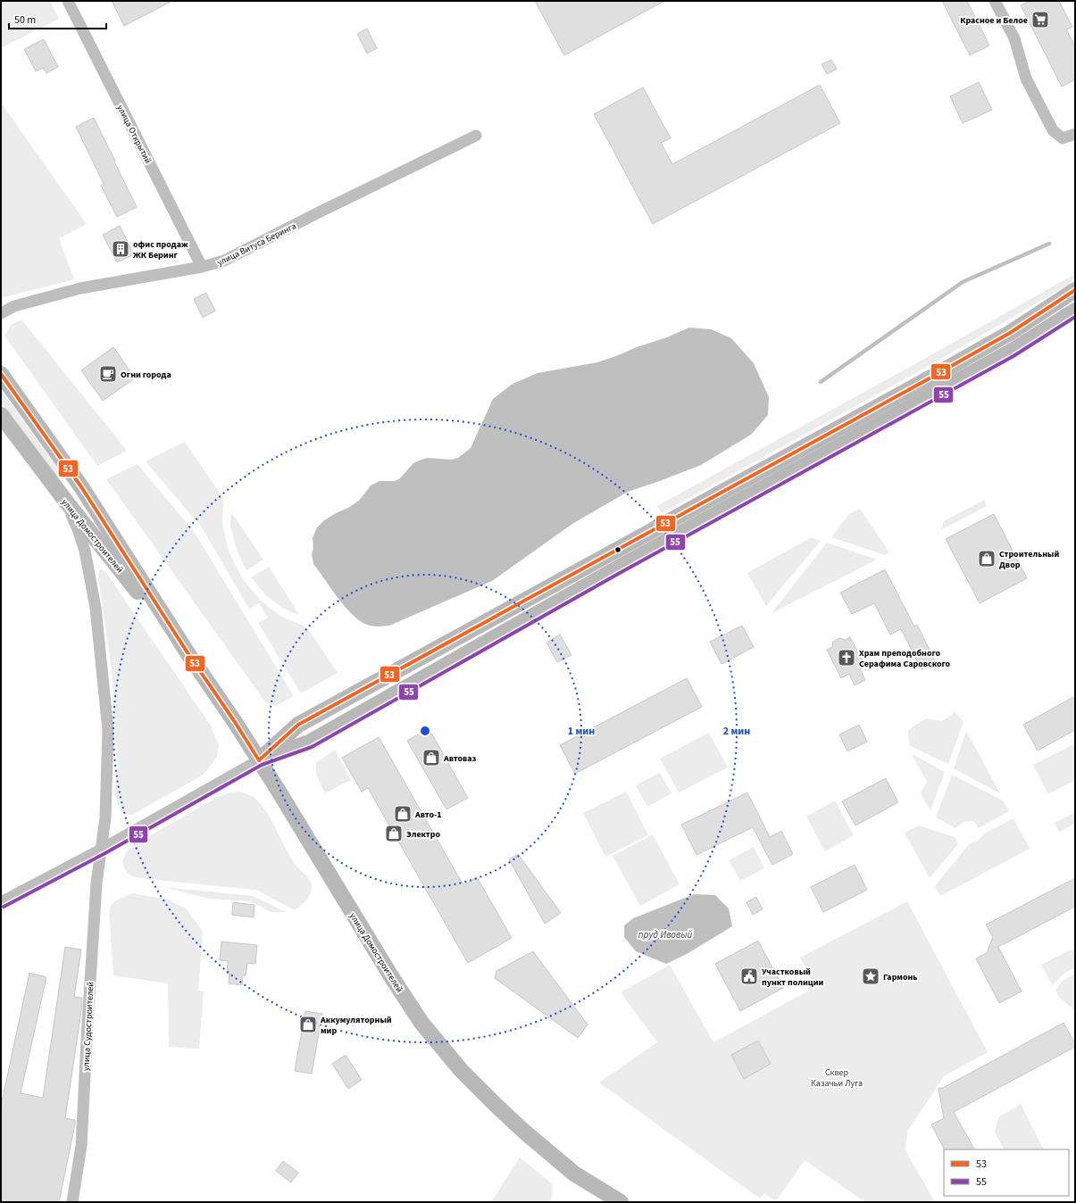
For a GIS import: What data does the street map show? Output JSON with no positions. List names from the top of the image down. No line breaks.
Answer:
{"streets":{"main road":["улица Домостроителей"],"street":["улица Открытий","улица Витуса Беринга","улица Судостроителей"]},"crossings":[["улица Открытий","улица Витуса Беринга"],["улица Домостроителей","улица Судостроителей"]],"water":["пруд Ивовый"],"parks":["Сквер Казачьи Луга"],"places":{"supermarket":["Красное и Белое"],"building":["офис продаж ЖК Беринг"],"cafe":["Огни города"],"shop":["Строительный Двор","Автоваз","Авто-1","Электро","Аккумуляторный мир"],"church":["Храм преподобного Серафима Саровского"],"public building":["Участковый пункт полиции"],"place":["Гармонь"]},"lines":["transit line 53","transit line 55"],"legend":["53","55"],"scale_bar":"50 m","rings":["1 мин","2 мин"]}
